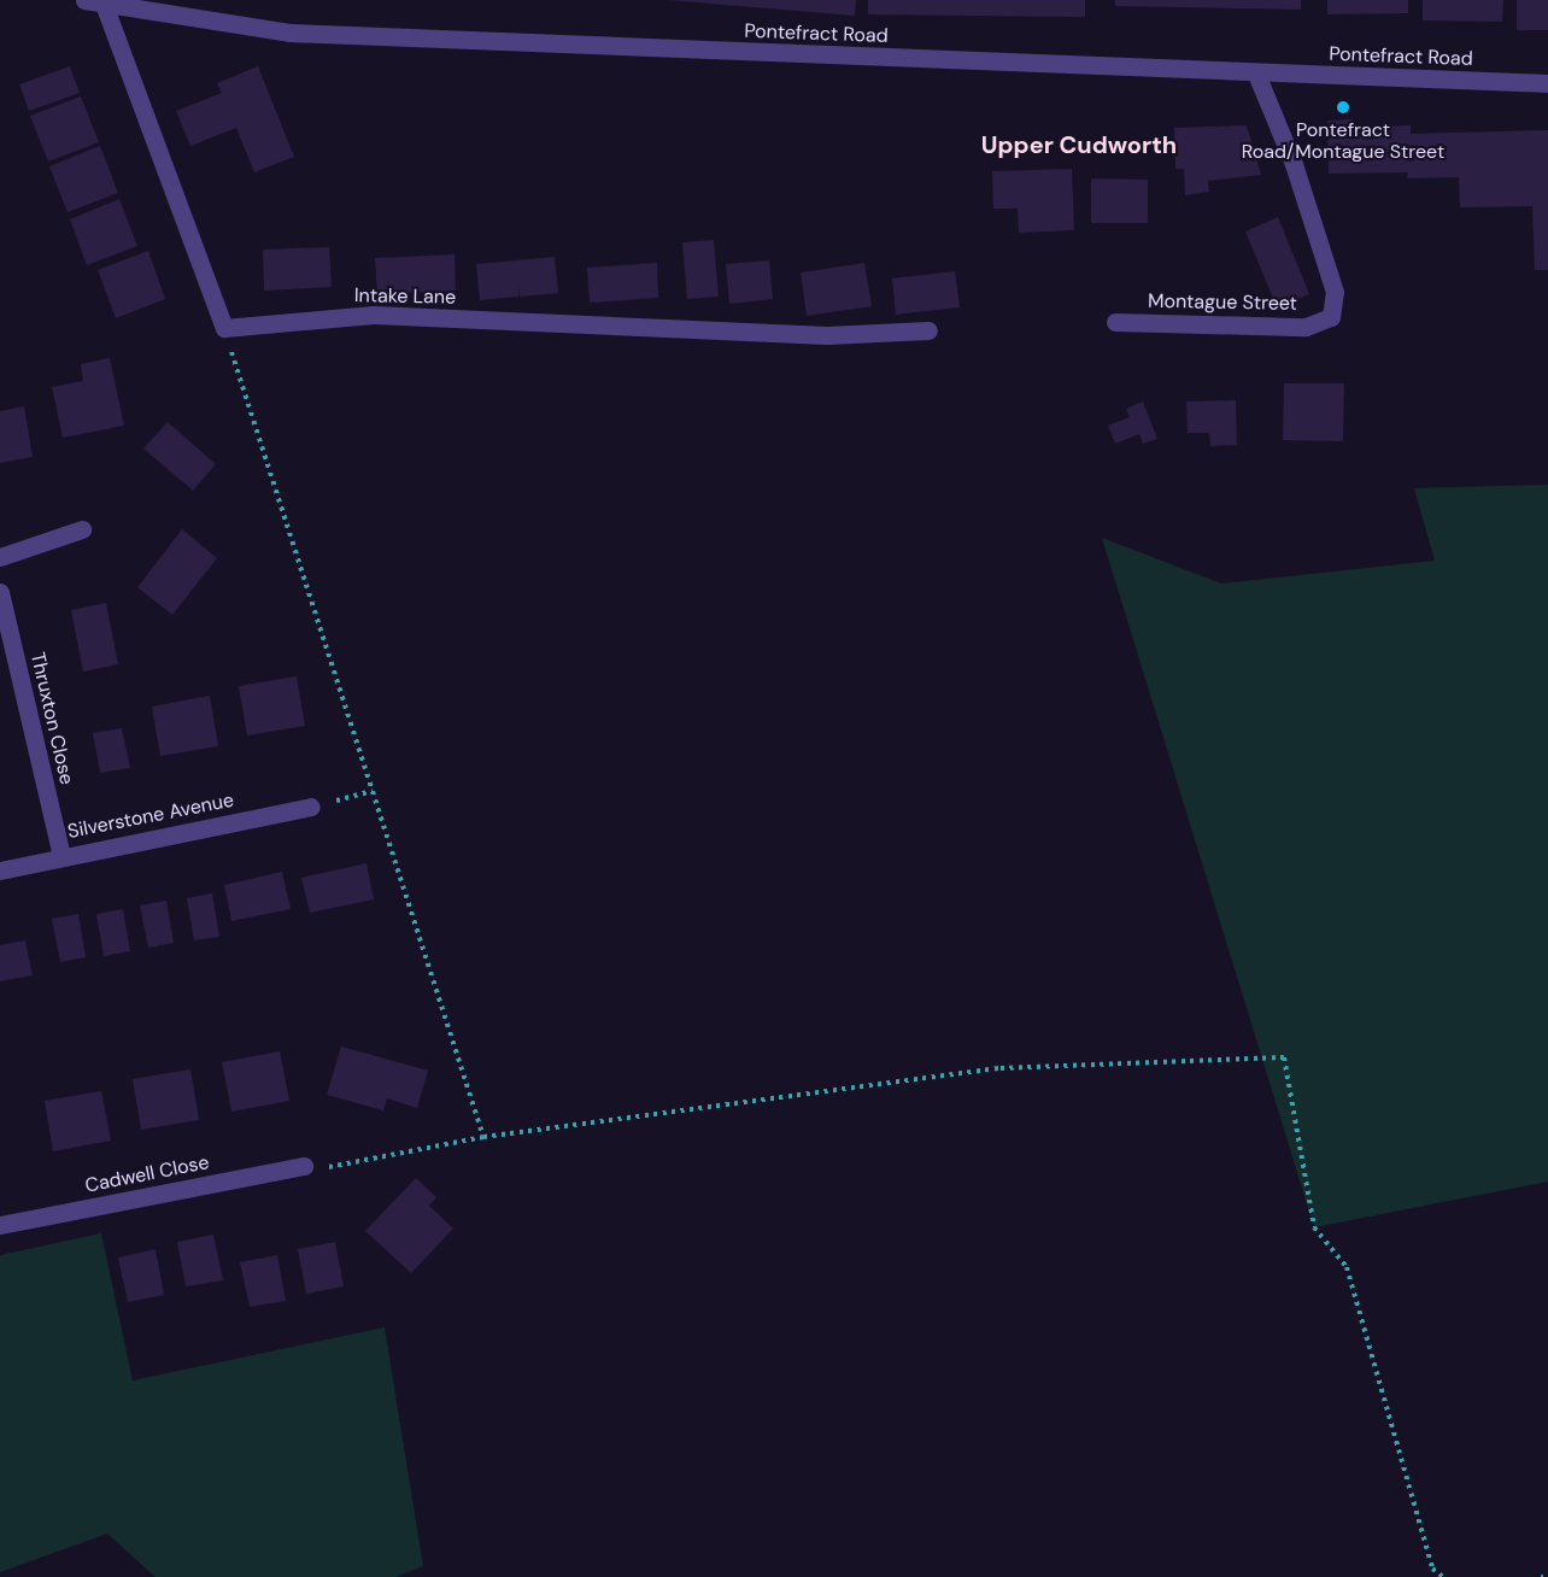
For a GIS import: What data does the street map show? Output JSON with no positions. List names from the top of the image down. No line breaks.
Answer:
{"streets":{"street":["Pontefract Road","Intake Lane","Montague Street","Thruxton Close","Silverstone Avenue","Cadwell Close"]},"crossings":[["Pontefract Road","Montague Street"],["Thruxton Close","Silverstone Avenue"]],"districts":["Upper Cudworth"],"places":["Pontefract Road/Montague Street"]}
